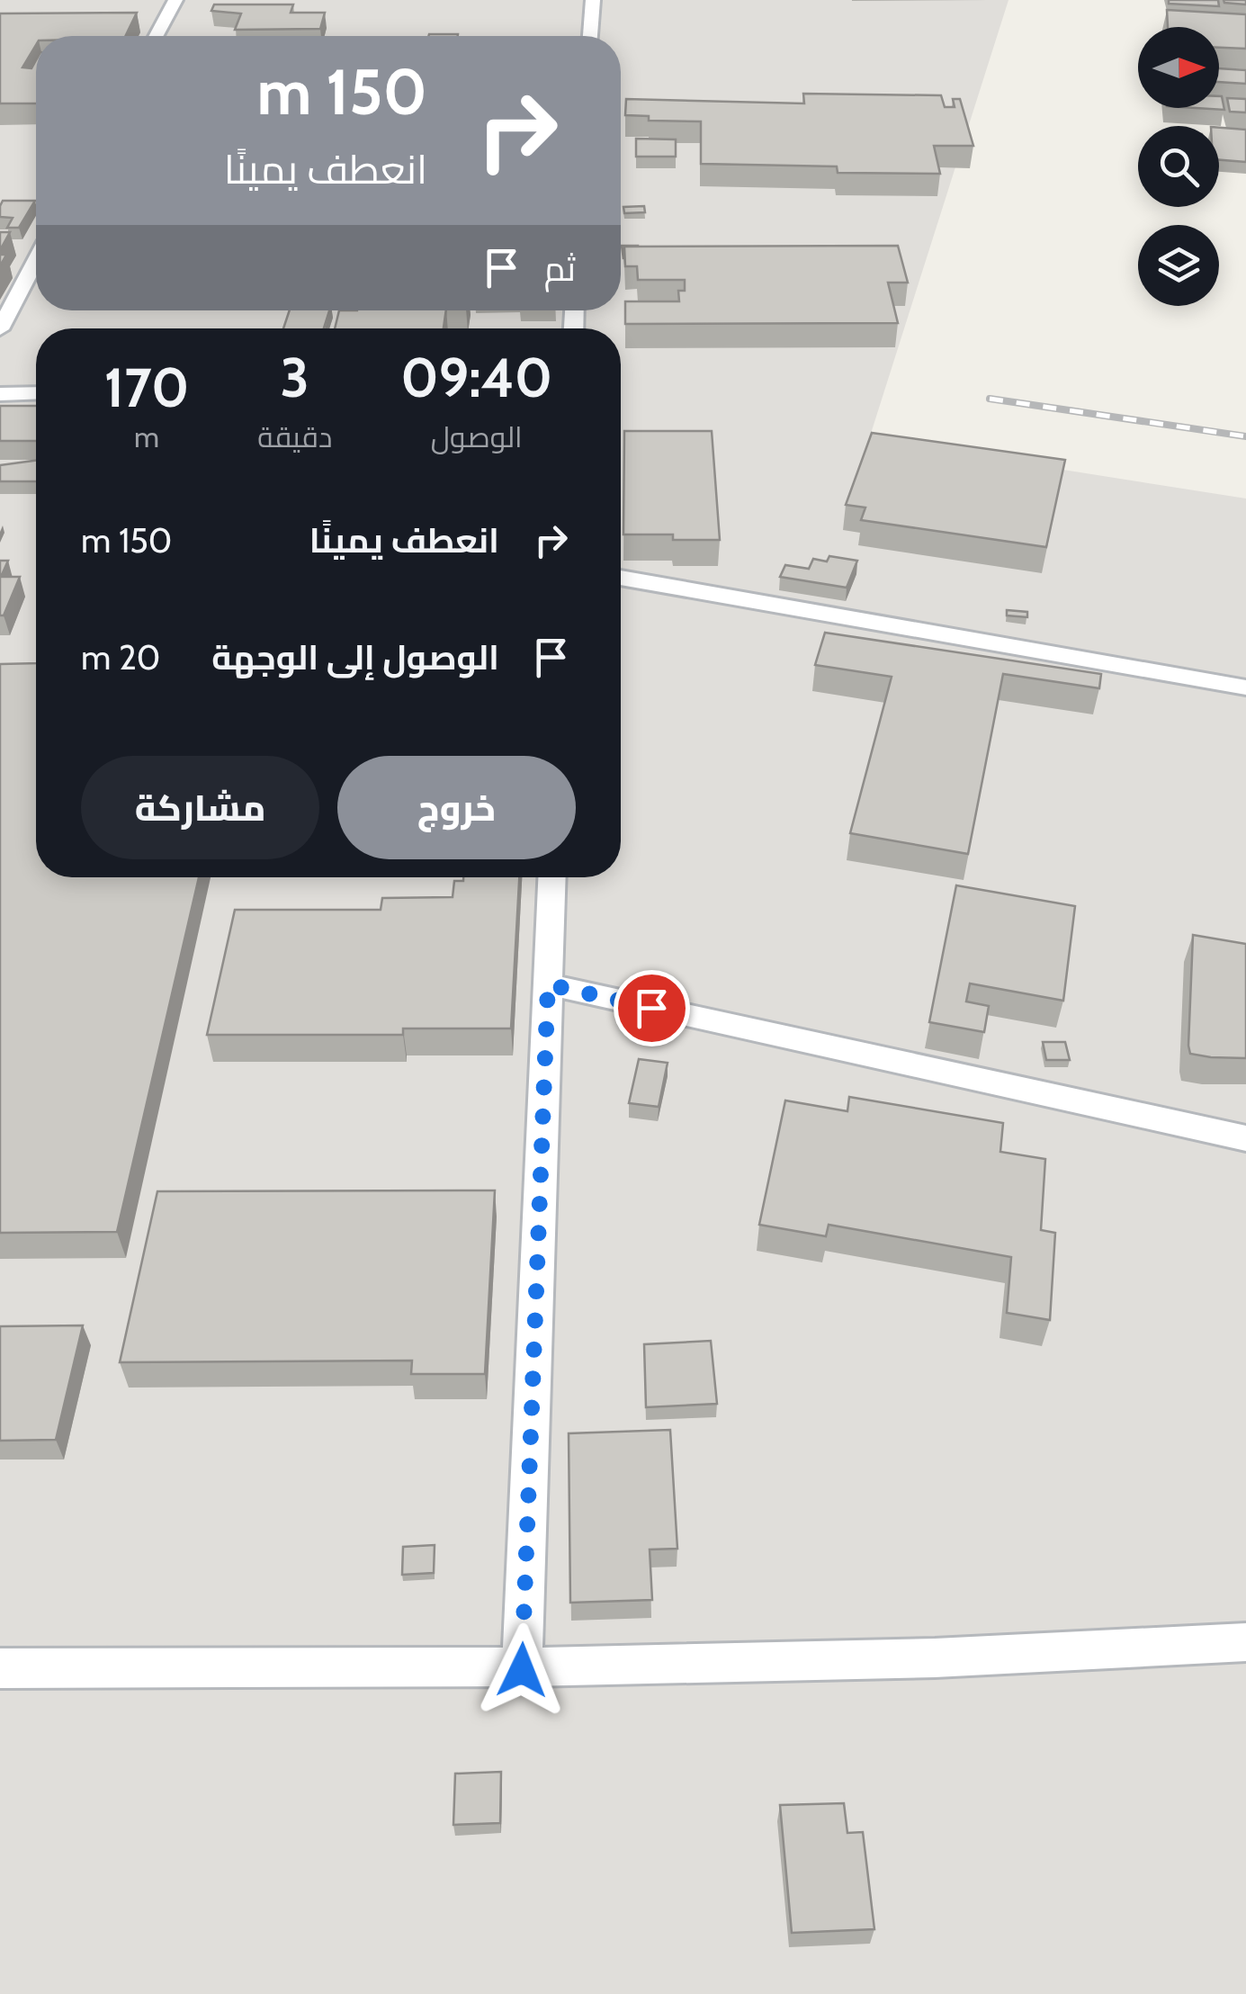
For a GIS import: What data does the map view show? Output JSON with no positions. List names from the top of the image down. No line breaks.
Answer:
{"north":"right","page":{"turn":["150 m","انعطف يمينًا"],"then":"ثم","eta":["09:40","الوصول","3","دقيقة","170","m"],"list":[{"name":"انعطف يمينًا","value":"150 m"},{"name":"الوصول إلى الوجهة","value":"20 m"}],"buttons":["خروج","مشاركة"]}}
